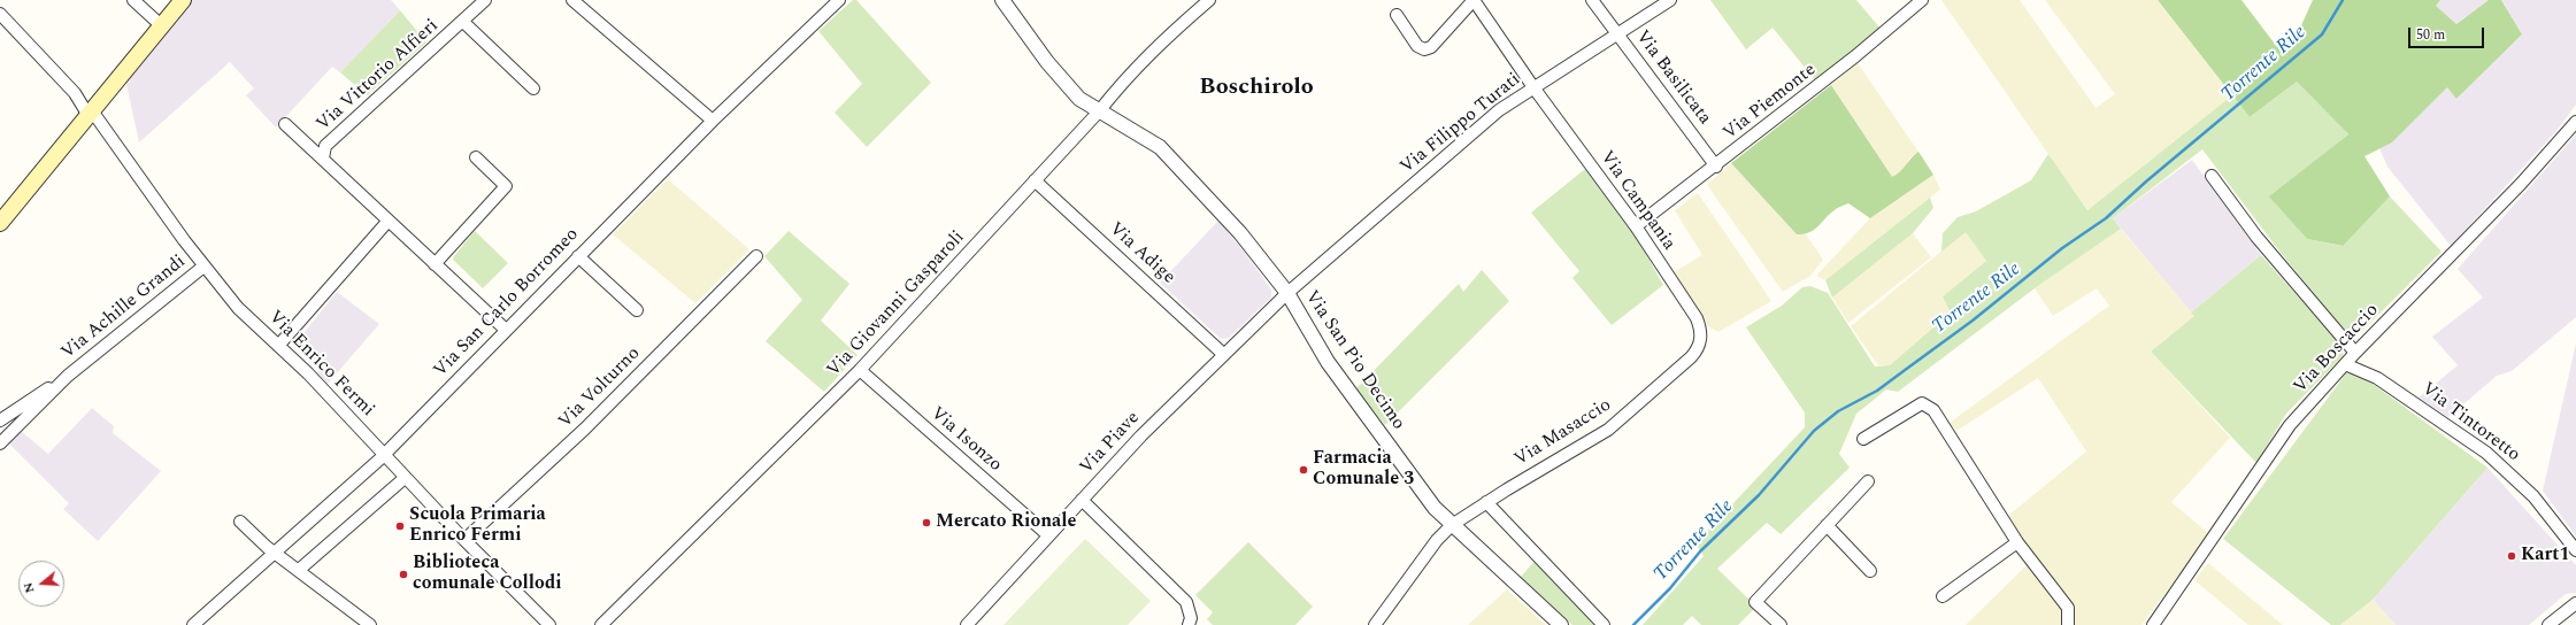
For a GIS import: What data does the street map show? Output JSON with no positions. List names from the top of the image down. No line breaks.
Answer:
{"streets":{"street":["Via Vittorio Alfieri","Via Basilicata","Via Piemonte","Via Filippo Turati","Via Campania","Via Adige","Via San Carlo Borromeo","Via Giovanni Gasparoli","Via Achille Grandi","Via Boscaccio","Via San Pio Decimo","Via Enrico Fermi","Via Volturno","Via Tintoretto","Via Masaccio","Via Isonzo","Via Piave"]},"crossings":[["Via Basilicata","Via Piemonte"],["Via Basilicata","Via Filippo Turati"],["Via Piemonte","Via Campania"],["Via Filippo Turati","Via Campania"],["Via Filippo Turati","Via San Pio Decimo"],["Via Filippo Turati","Via Piave"],["Via Campania","Via Masaccio"],["Via Adige","Via Giovanni Gasparoli"],["Via Adige","Via Piave"],["Via San Carlo Borromeo","Via Enrico Fermi"],["Via Giovanni Gasparoli","Via San Pio Decimo"],["Via Giovanni Gasparoli","Via Isonzo"],["Via Achille Grandi","Via Enrico Fermi"],["Via Boscaccio","Via Tintoretto"],["Via San Pio Decimo","Via Masaccio"],["Via San Pio Decimo","Via Piave"],["Via Enrico Fermi","Via Volturno"],["Via Isonzo","Via Piave"]],"districts":["Boschirolo"],"water":["Torrente Rile"],"places":["Farmacia Comunale 3","Mercato Rionale","Scuola Primaria Enrico Fermi","Kart1","Biblioteca comunale Collodi"],"scale_bar":"50 m","north":"left"}
